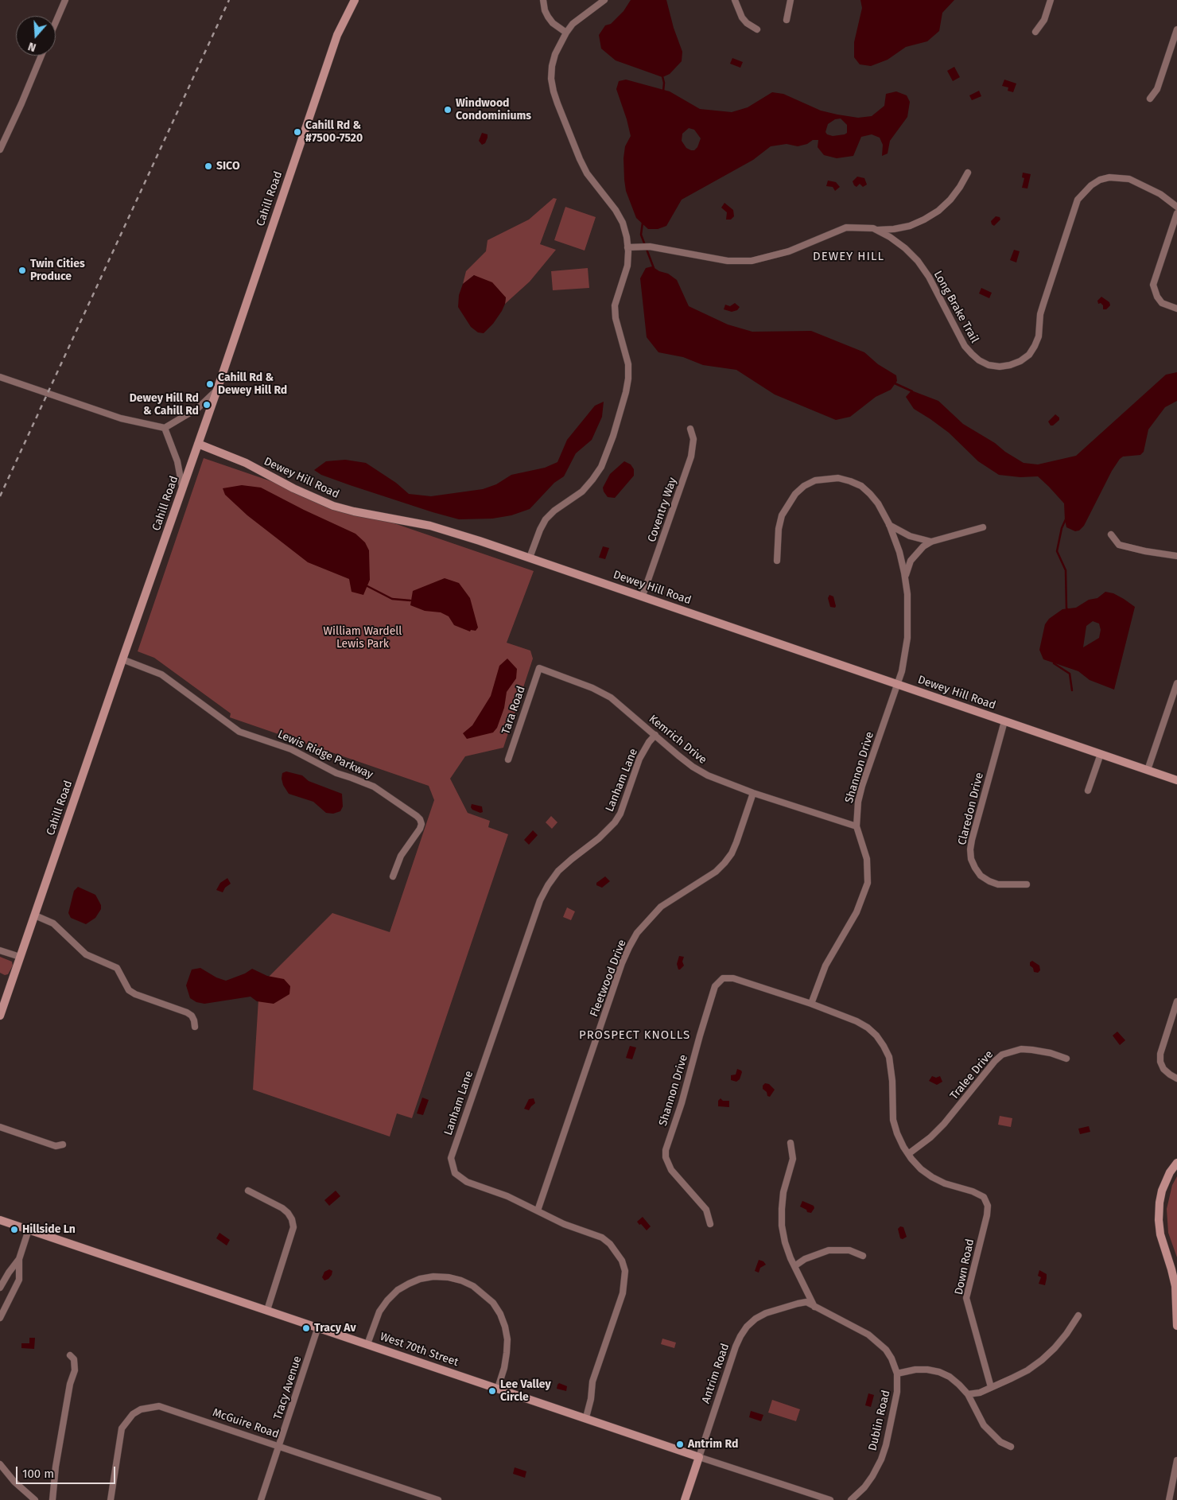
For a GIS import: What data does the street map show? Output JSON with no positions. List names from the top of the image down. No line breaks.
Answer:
{"streets":{"street":["Cahill Road","Long Brake Trail","Dewey Hill Road","Coventry Way","Tara Road","Kemrich Drive","Lewis Ridge Parkway","Shannon Drive","Lanham Lane","Claredon Drive","Fleetwood Drive","Tralee Drive","Down Road","West 70th Street","Antrim Road","Tracy Avenue","Dublin Road","McGuire Road"]},"crossings":[["Cahill Road","Dewey Hill Road"],["Cahill Road","Lewis Ridge Parkway"],["Dewey Hill Road","Coventry Way"],["Dewey Hill Road","Shannon Drive"],["Dewey Hill Road","Claredon Drive"],["Tara Road","Kemrich Drive"],["Kemrich Drive","Shannon Drive"],["Kemrich Drive","Lanham Lane"],["Kemrich Drive","Fleetwood Drive"],["Lanham Lane","Fleetwood Drive"],["Lanham Lane","West 70th Street"],["Tralee Drive","Down Road"],["West 70th Street","Antrim Road"],["West 70th Street","Tracy Avenue"],["Antrim Road","Dublin Road"],["Tracy Avenue","McGuire Road"]],"districts":["DEWEY HILL","PROSPECT KNOLLS"],"parks":["William Wardell Lewis Park"],"places":["Windwood Condominiums","Cahill Rd & #7500-7520","SICO","Twin Cities Produce","Cahill Rd & Dewey Hill Rd","Dewey Hill Rd & Cahill Rd","Hillside Ln","Tracy Av","Lee Valley Circle","Antrim Rd"],"scale_bar":"100 m","north":"bottom"}
